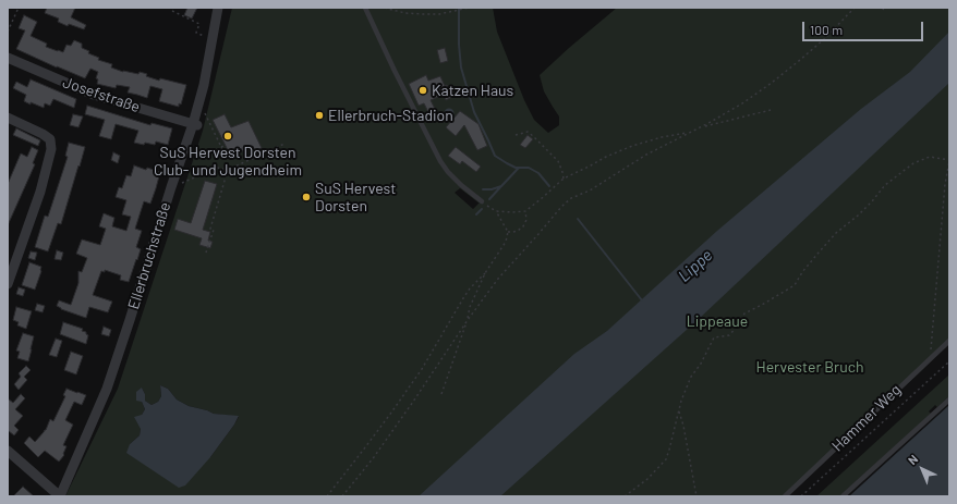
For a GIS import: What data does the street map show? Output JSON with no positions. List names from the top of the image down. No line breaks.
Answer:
{"streets":{"street":["Josefstraße","Ellerbruchstraße"],"lane":["Hammer Weg"]},"crossings":[["Josefstraße","Ellerbruchstraße"]],"water":["Lippe"],"parks":["Lippeaue","Hervester Bruch"],"places":["Katzen Haus","Ellerbruch-Stadion","SuS Hervest Dorsten Club- und Jugendheim","SuS Hervest Dorsten"],"scale_bar":"100 m","north":"top left"}
